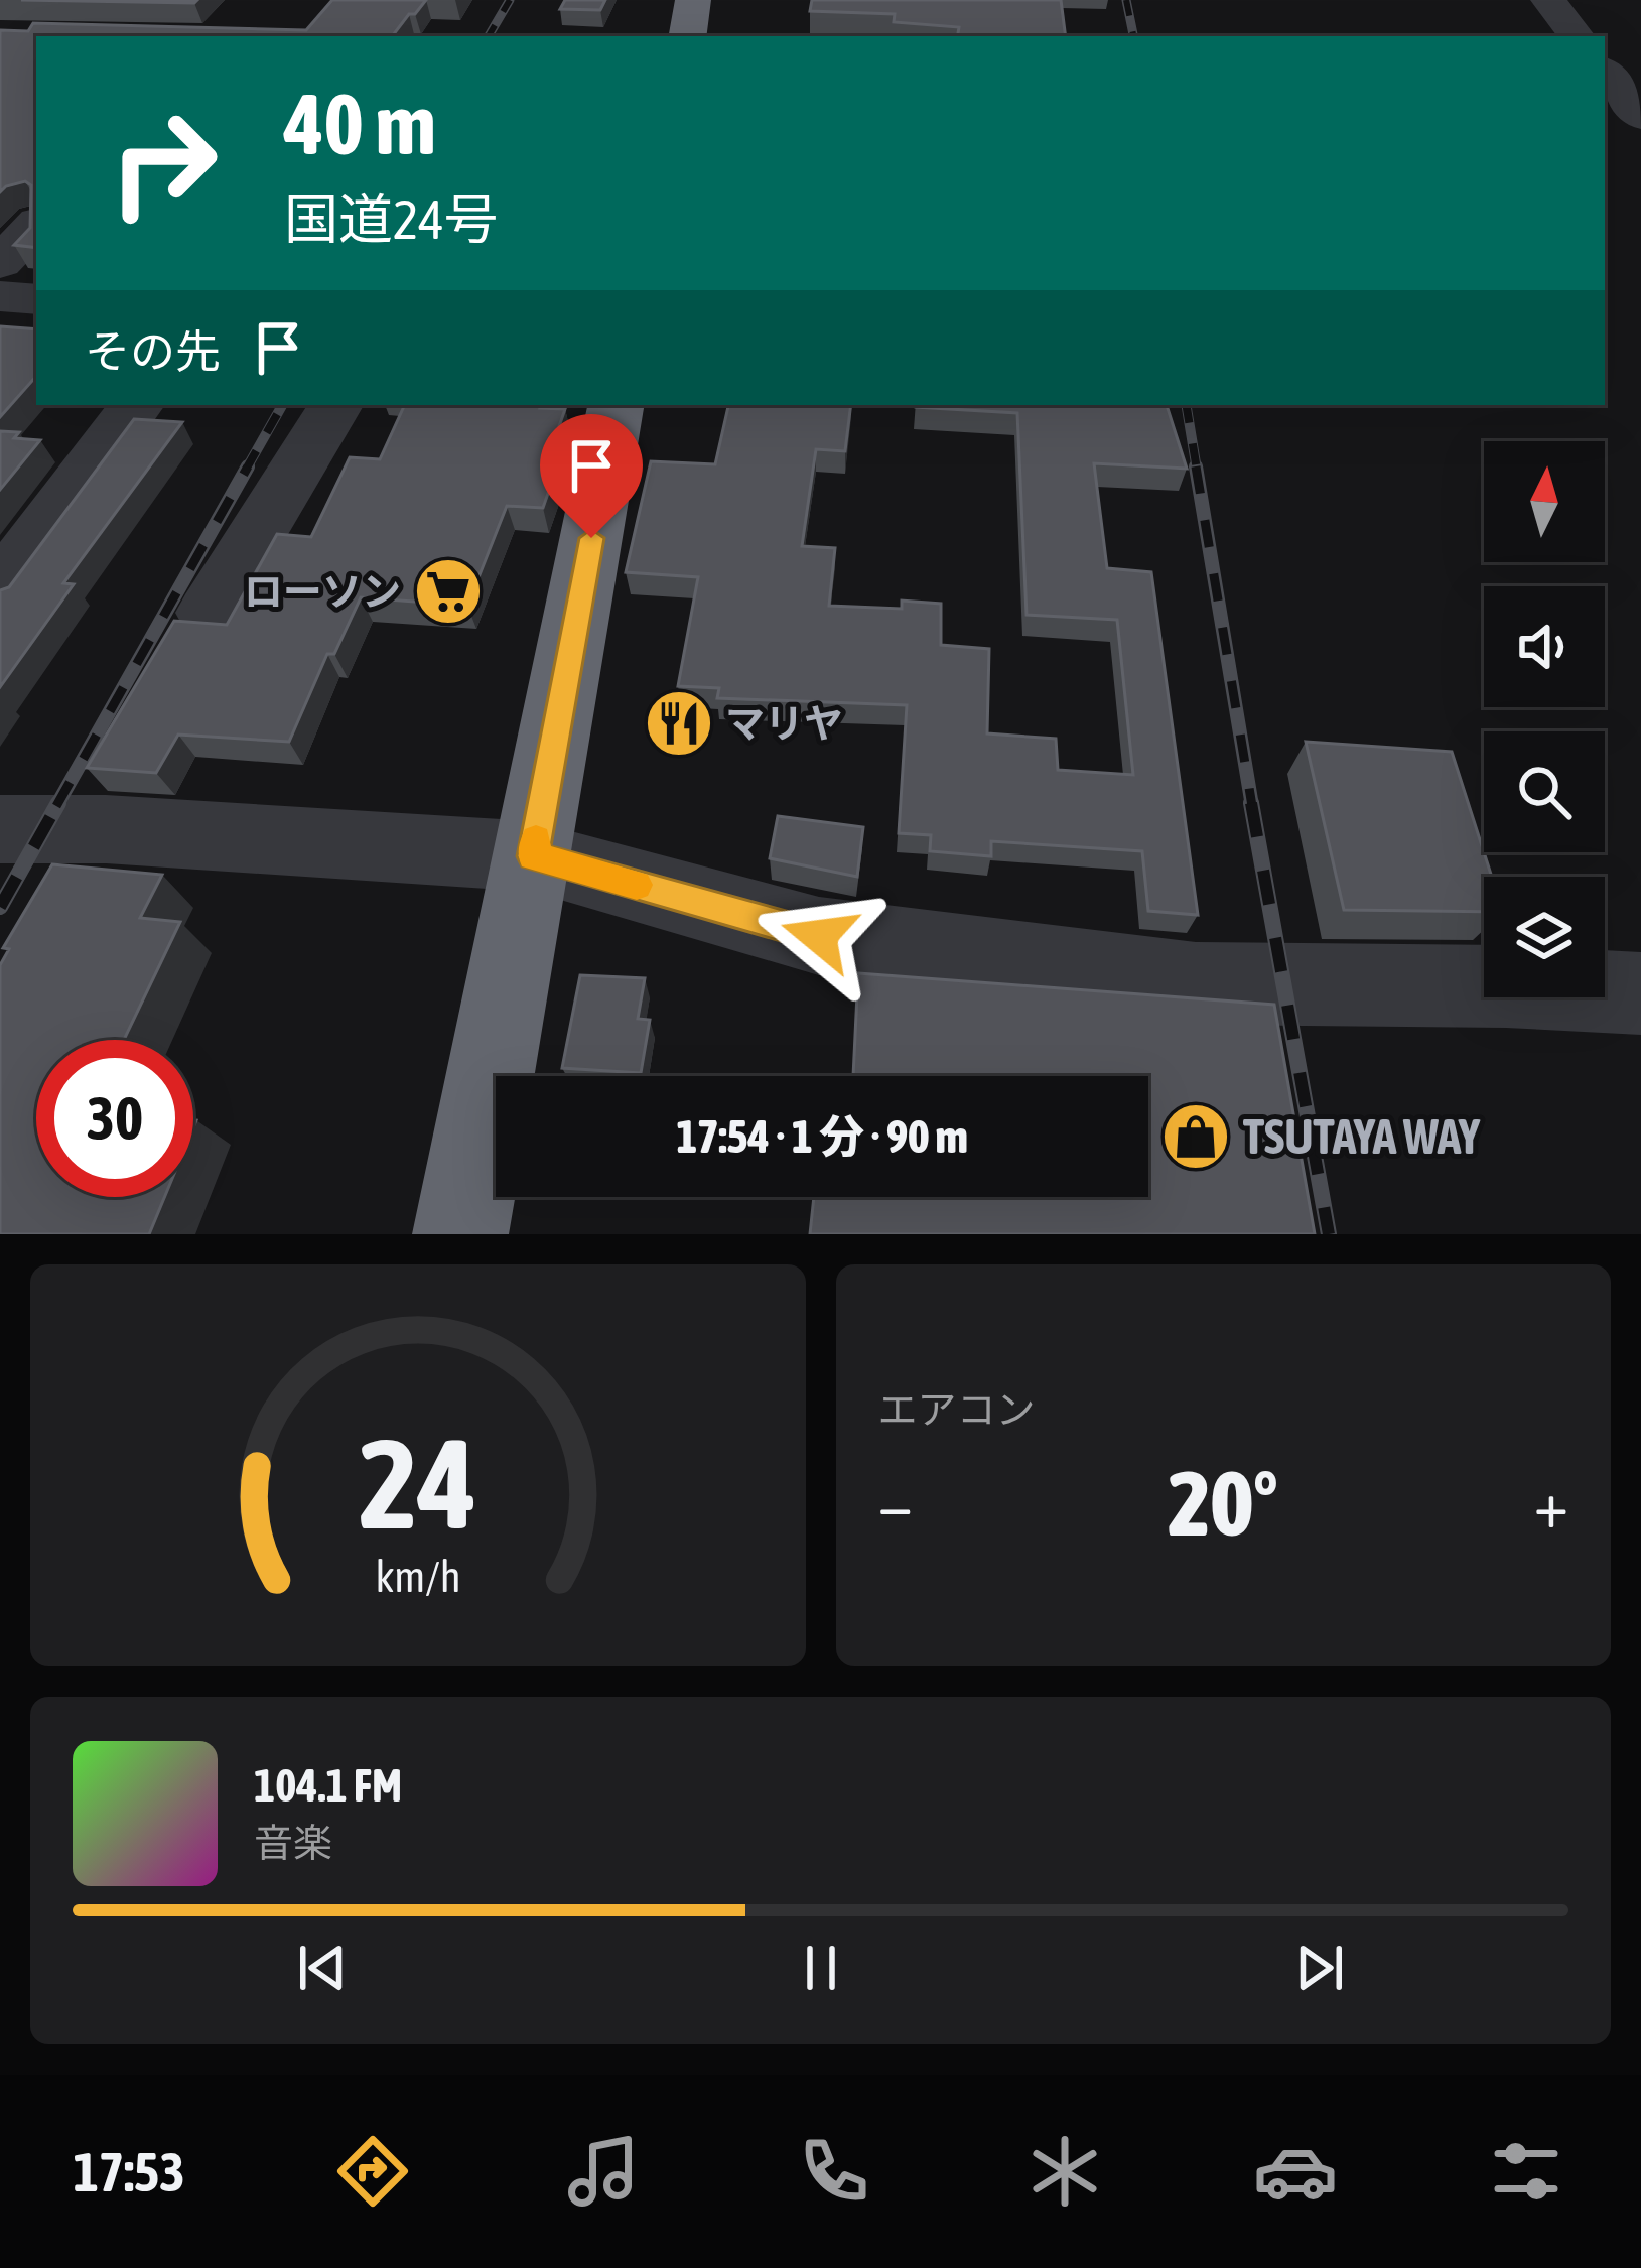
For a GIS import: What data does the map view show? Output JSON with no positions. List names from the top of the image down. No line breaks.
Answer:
{"places":{"supermarket":["ローソン"],"restaurant":["マリヤ"],"shop":["TSUTAYA WAY"]},"north":"top","page":{"turn":["40 m","国道24号"],"then":"その先","limit":"30","trip":"17:54 · 1 分 · 90 m","tile":"エアコン","heat":["−","20°","+"],"song":["104.1 FM","音楽"],"tabs":"17:53","gauge":["24","km/h"]}}
